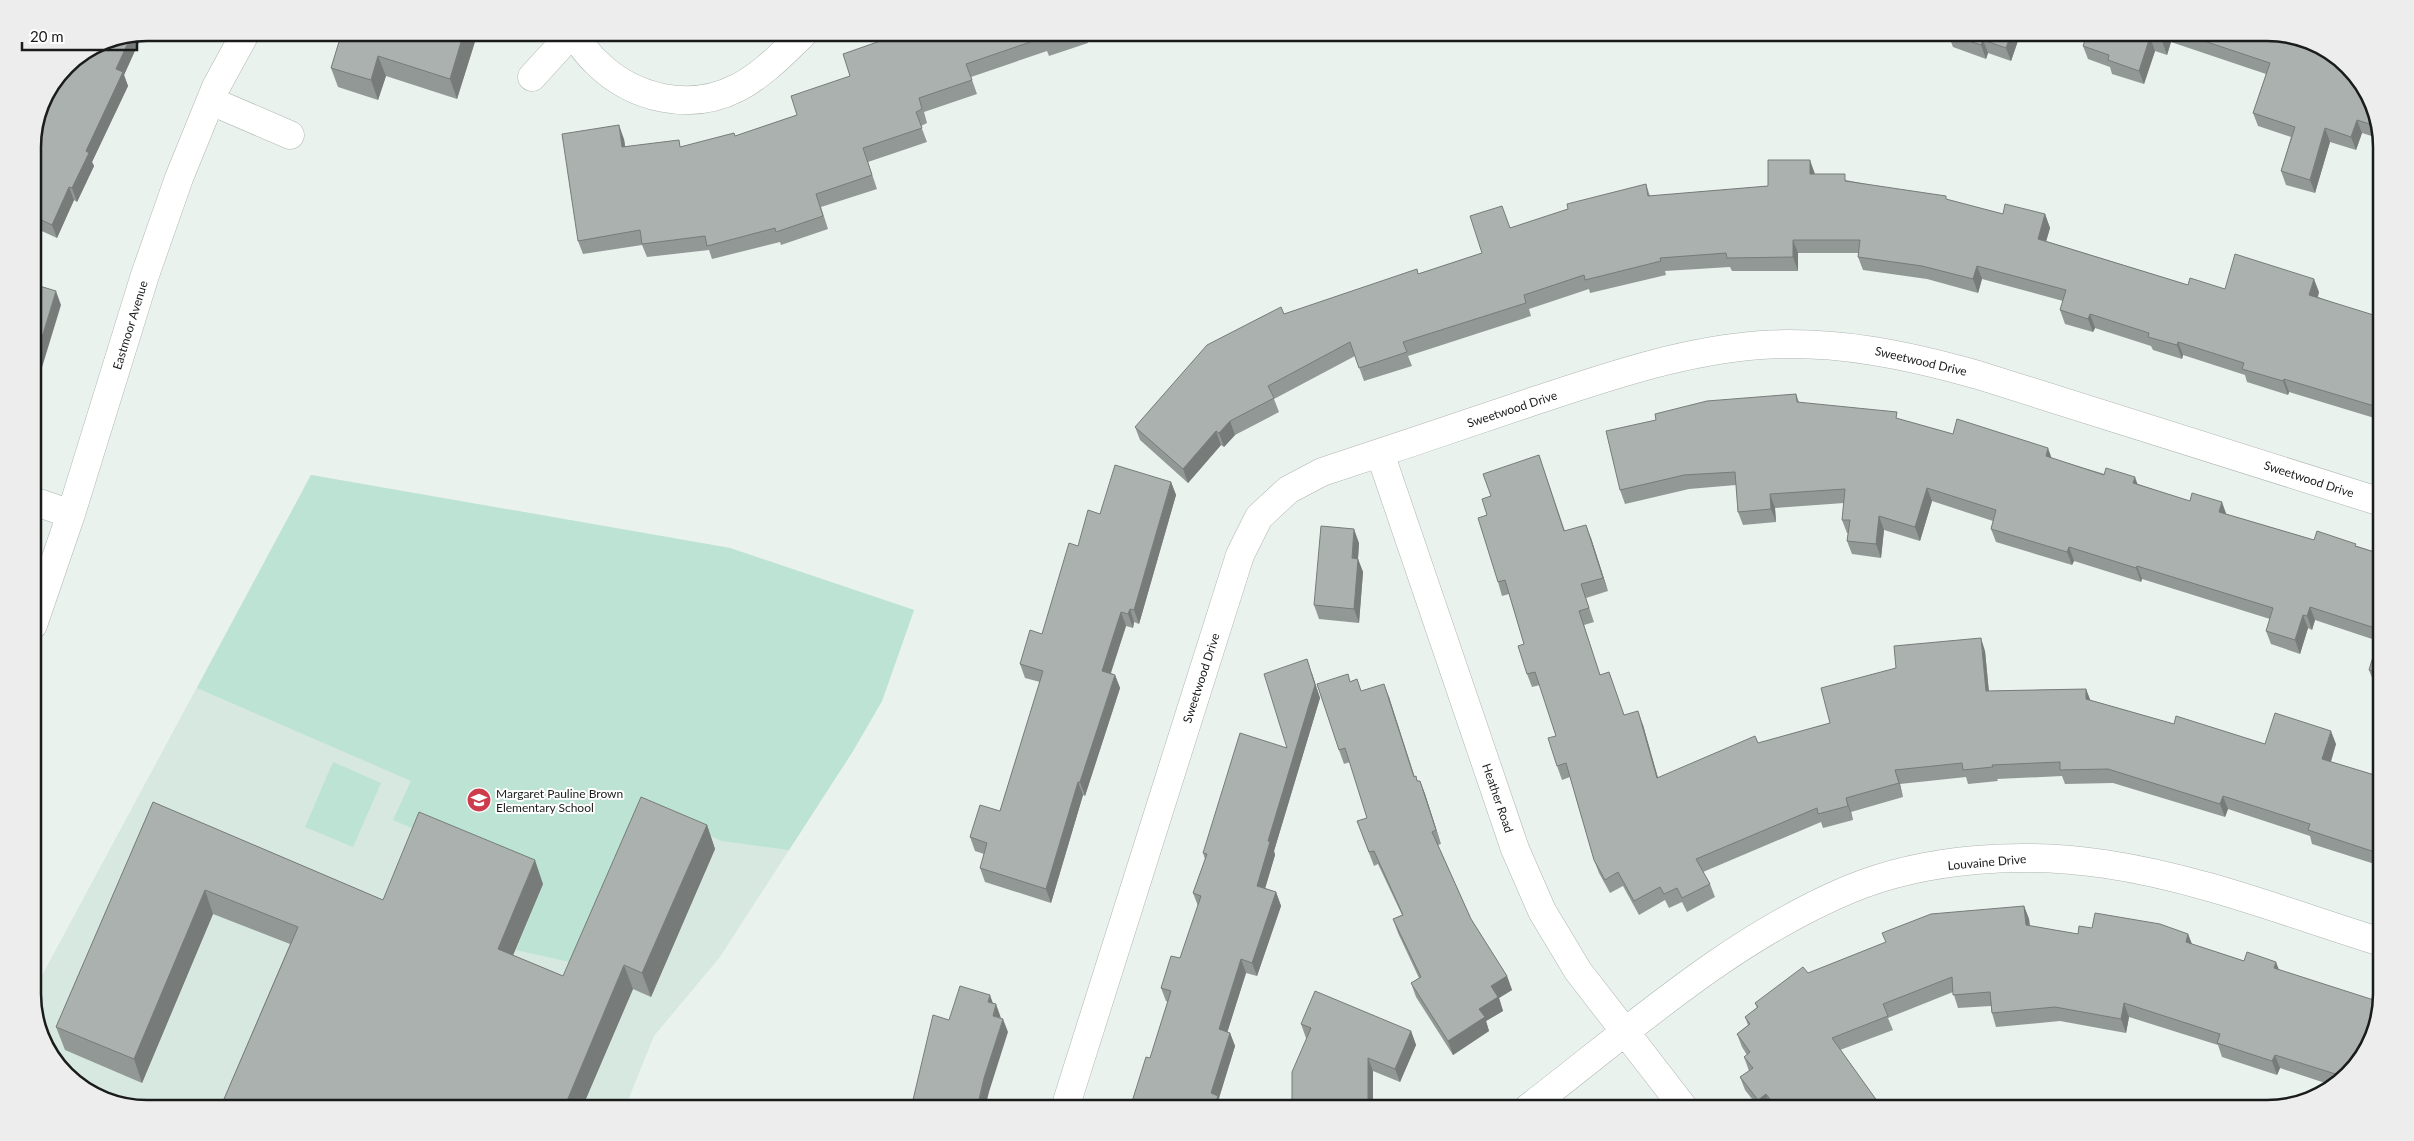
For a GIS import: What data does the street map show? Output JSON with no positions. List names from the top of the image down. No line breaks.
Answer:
{"streets":{"street":["Eastmoor Avenue","Sweetwood Drive","Heather Road","Louvaine Drive"]},"crossings":[["Sweetwood Drive","Heather Road"],["Heather Road","Louvaine Drive"]],"places":{"school or university":["Margaret Pauline Brown Elementary School"]},"scale_bar":"20 m"}
